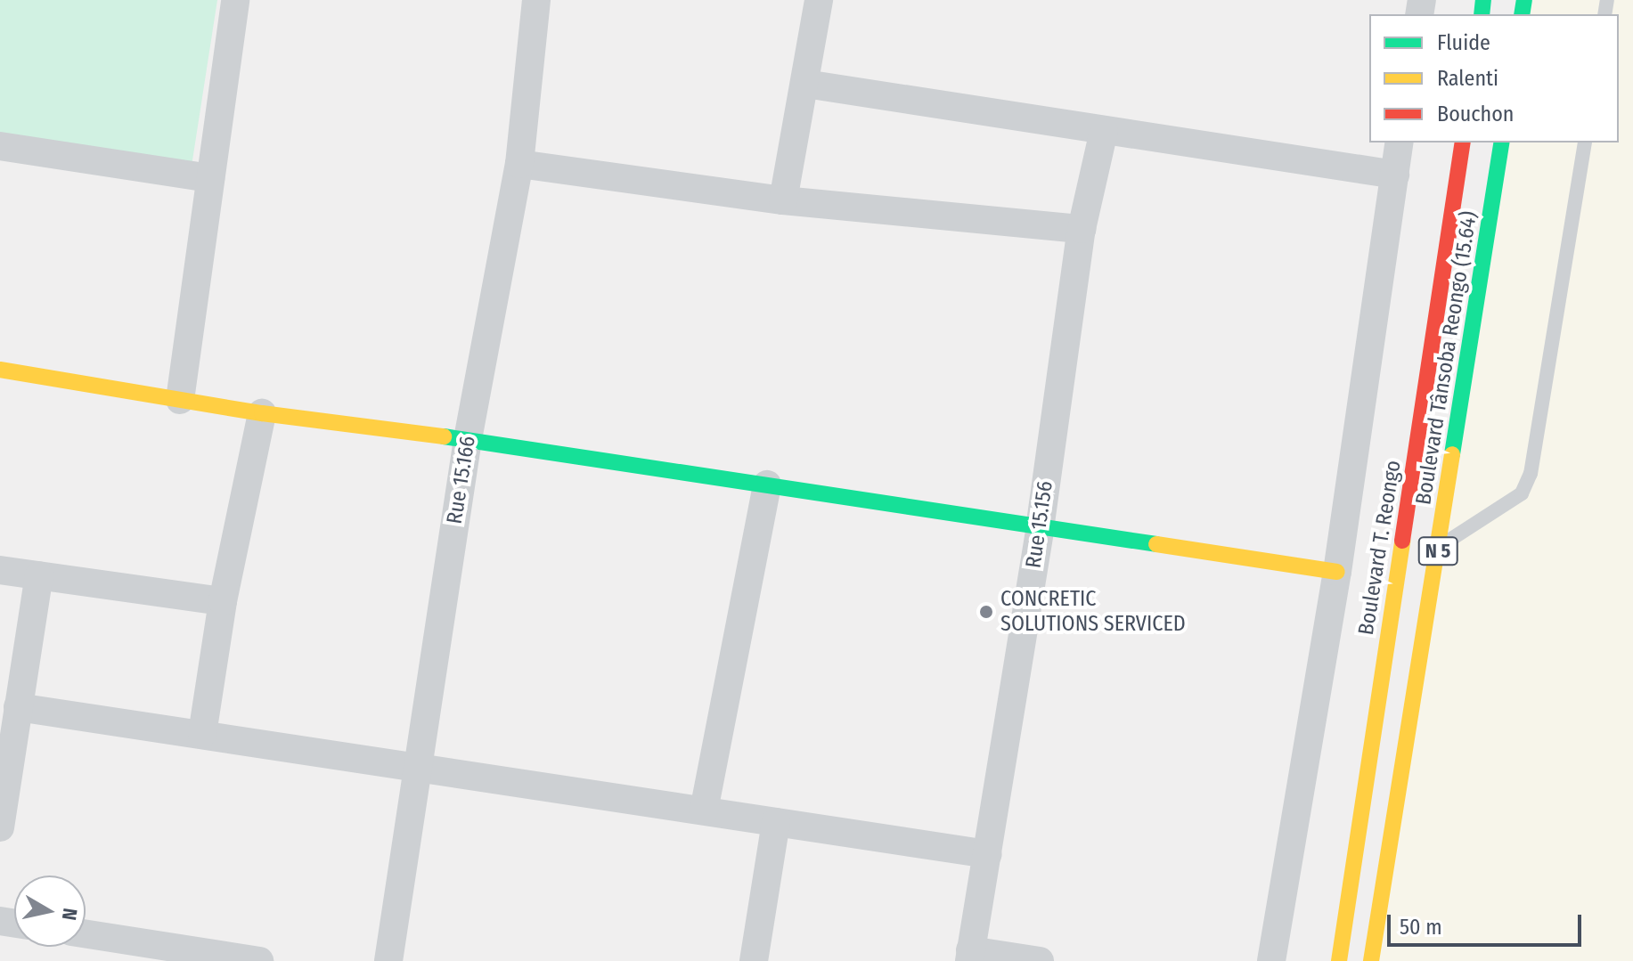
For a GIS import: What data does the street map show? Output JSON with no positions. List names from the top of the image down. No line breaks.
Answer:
{"streets":{"main road":["Boulevard Tânsoba Reongo (15.64)","Boulevard T. Reongo","N 5"],"street":["Rue 15.166","Rue 15.156"]},"places":["CONCRETIC SOLUTIONS SERVICED"],"legend":["Fluide","Ralenti","Bouchon"],"scale_bar":"50 m","north":"right"}
